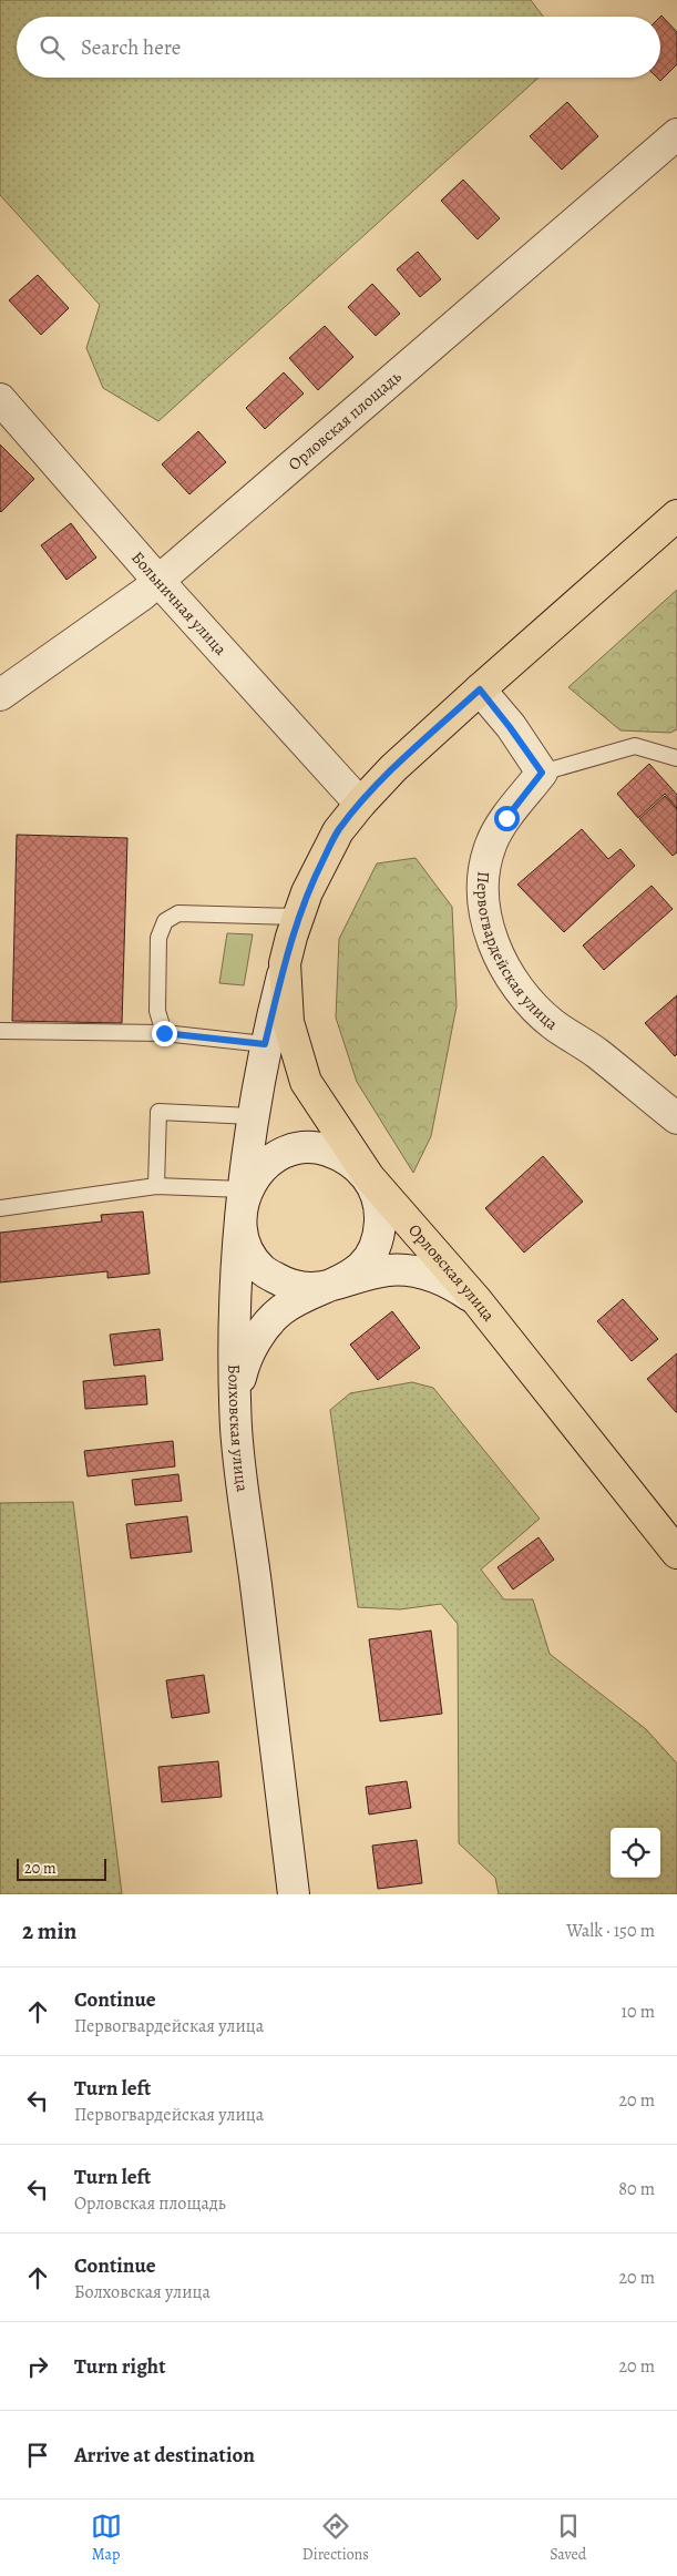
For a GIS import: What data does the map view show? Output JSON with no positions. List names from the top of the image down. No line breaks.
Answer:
{"streets":{"main road":["Орловская улица"],"street":["Орловская площадь","Больничная улица","Первогвардейская улица","Болховская улица"]},"crossings":[["Орловская площадь","Больничная улица"],["Орловская улица","Болховская улица"]],"scale_bar":"20 m","page":{"search":"Search here","scale":"20 m","heading":["2 min","Walk · 150 m"],"list":[["Continue","Первогвардейская улица","10 m"],["Turn left","Первогвардейская улица","20 m"],["Turn left","Орловская площадь","80 m"],["Continue","Болховская улица","20 m"],["Turn right","20 m"],"Arrive at destination"],"nav":["Map","Directions","Saved"]}}
